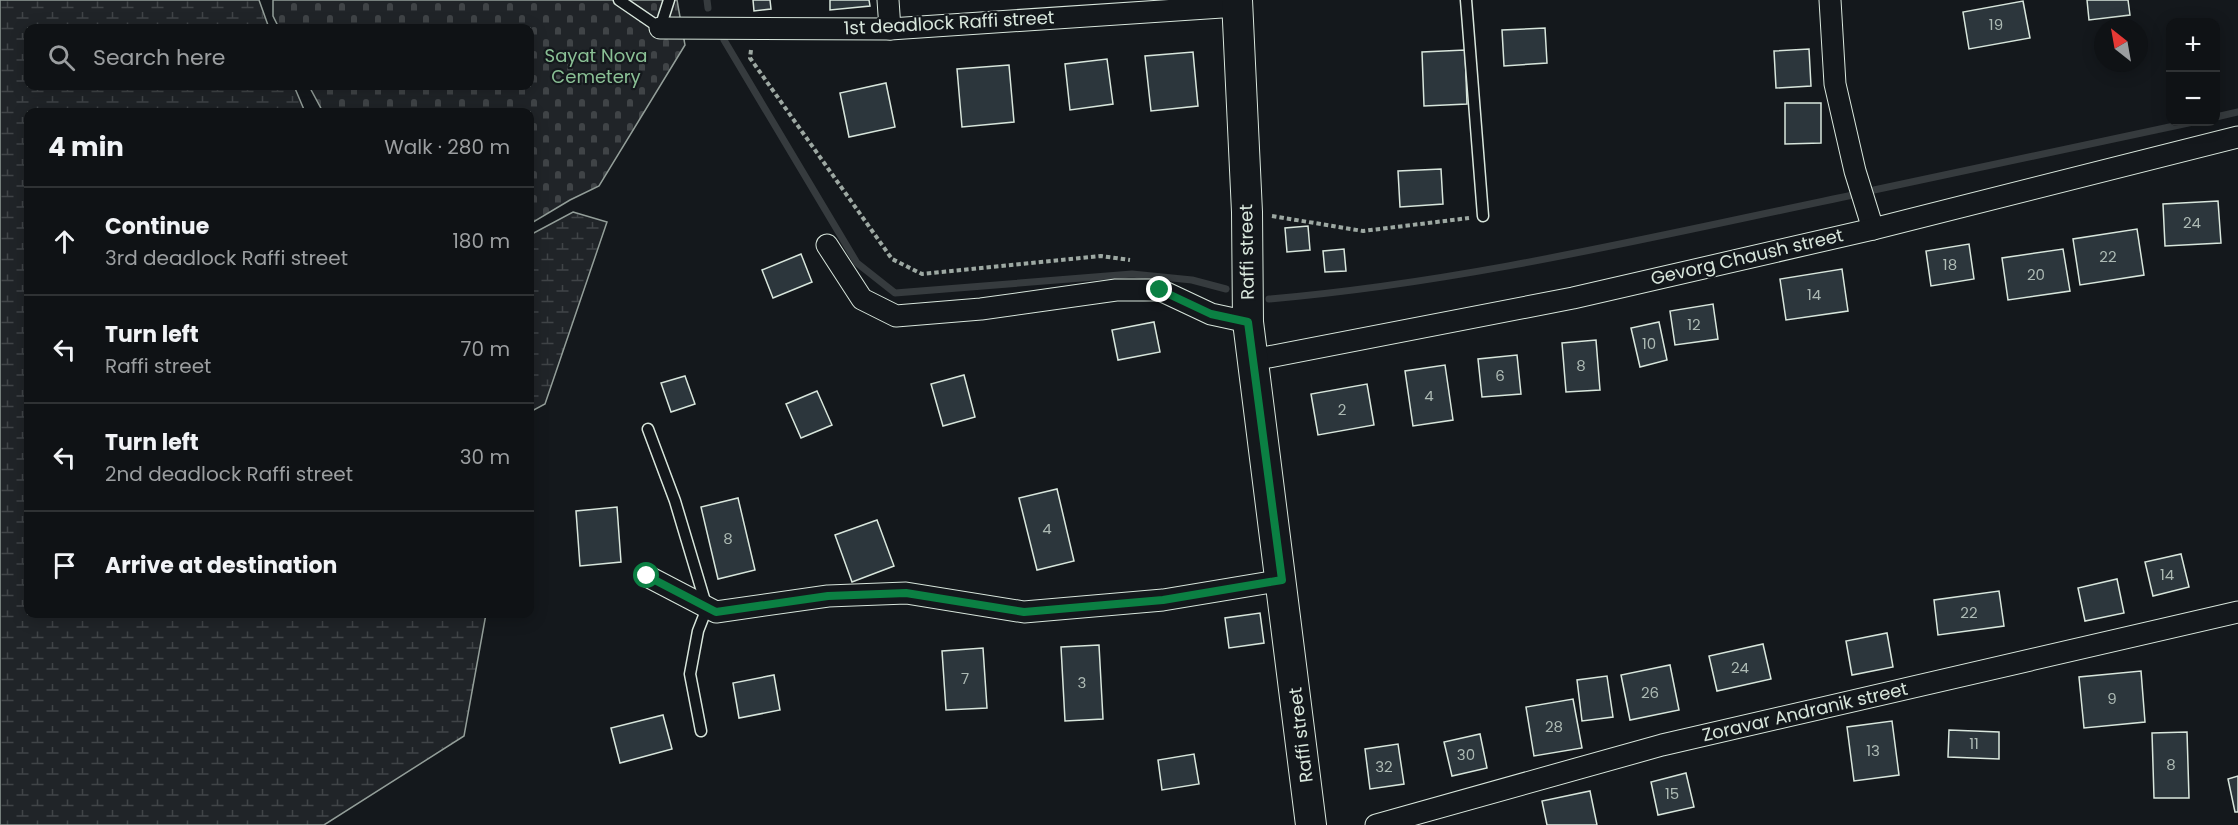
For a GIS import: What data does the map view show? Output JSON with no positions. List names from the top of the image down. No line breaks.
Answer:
{"streets":{"main road":["Raffi street"],"street":["1st deadlock Raffi street","Gevorg Chaush street","Zoravar Andranik street"]},"crossings":[["1st deadlock Raffi street","Raffi street"],["Raffi street","Gevorg Chaush street"]],"parks":["Sayat Nova Cemetery"],"house_numbers":["19","24","22","18","20","14","12","10","8","6","4","2","4","8","14","22","24","7","3","26","9","28","11","13","30","8","32","15"],"north":"top left","page":{"map_buttons":["+","−"],"search":"Search here","heading":["4 min","Walk · 280 m"],"list":[["Continue","3rd deadlock Raffi street","180 m"],["Turn left","Raffi street","70 m"],["Turn left","2nd deadlock Raffi street","30 m"],"Arrive at destination"]}}
